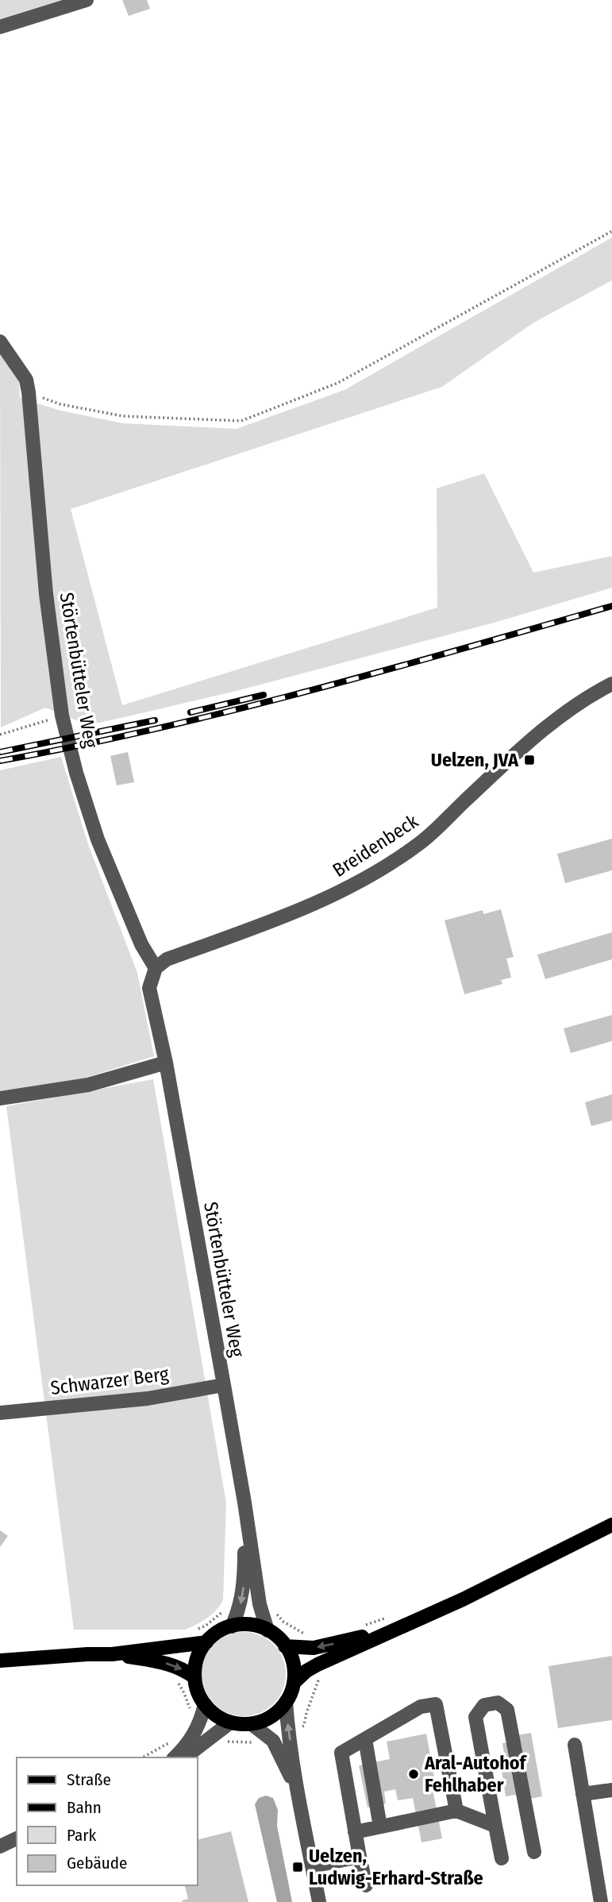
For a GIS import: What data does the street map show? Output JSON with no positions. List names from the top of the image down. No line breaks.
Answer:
{"streets":{"street":["Störtenbütteler Weg","Breidenbeck","Schwarzer Berg"]},"crossings":[["Störtenbütteler Weg","Breidenbeck"],["Störtenbütteler Weg","Schwarzer Berg"]],"places":{"transit":["Uelzen, JVA","Uelzen, Ludwig-Erhard-Straße"],"other":["Aral-Autohof Fehlhaber"]},"legend":["Straße","Bahn","Park","Gebäude"]}
